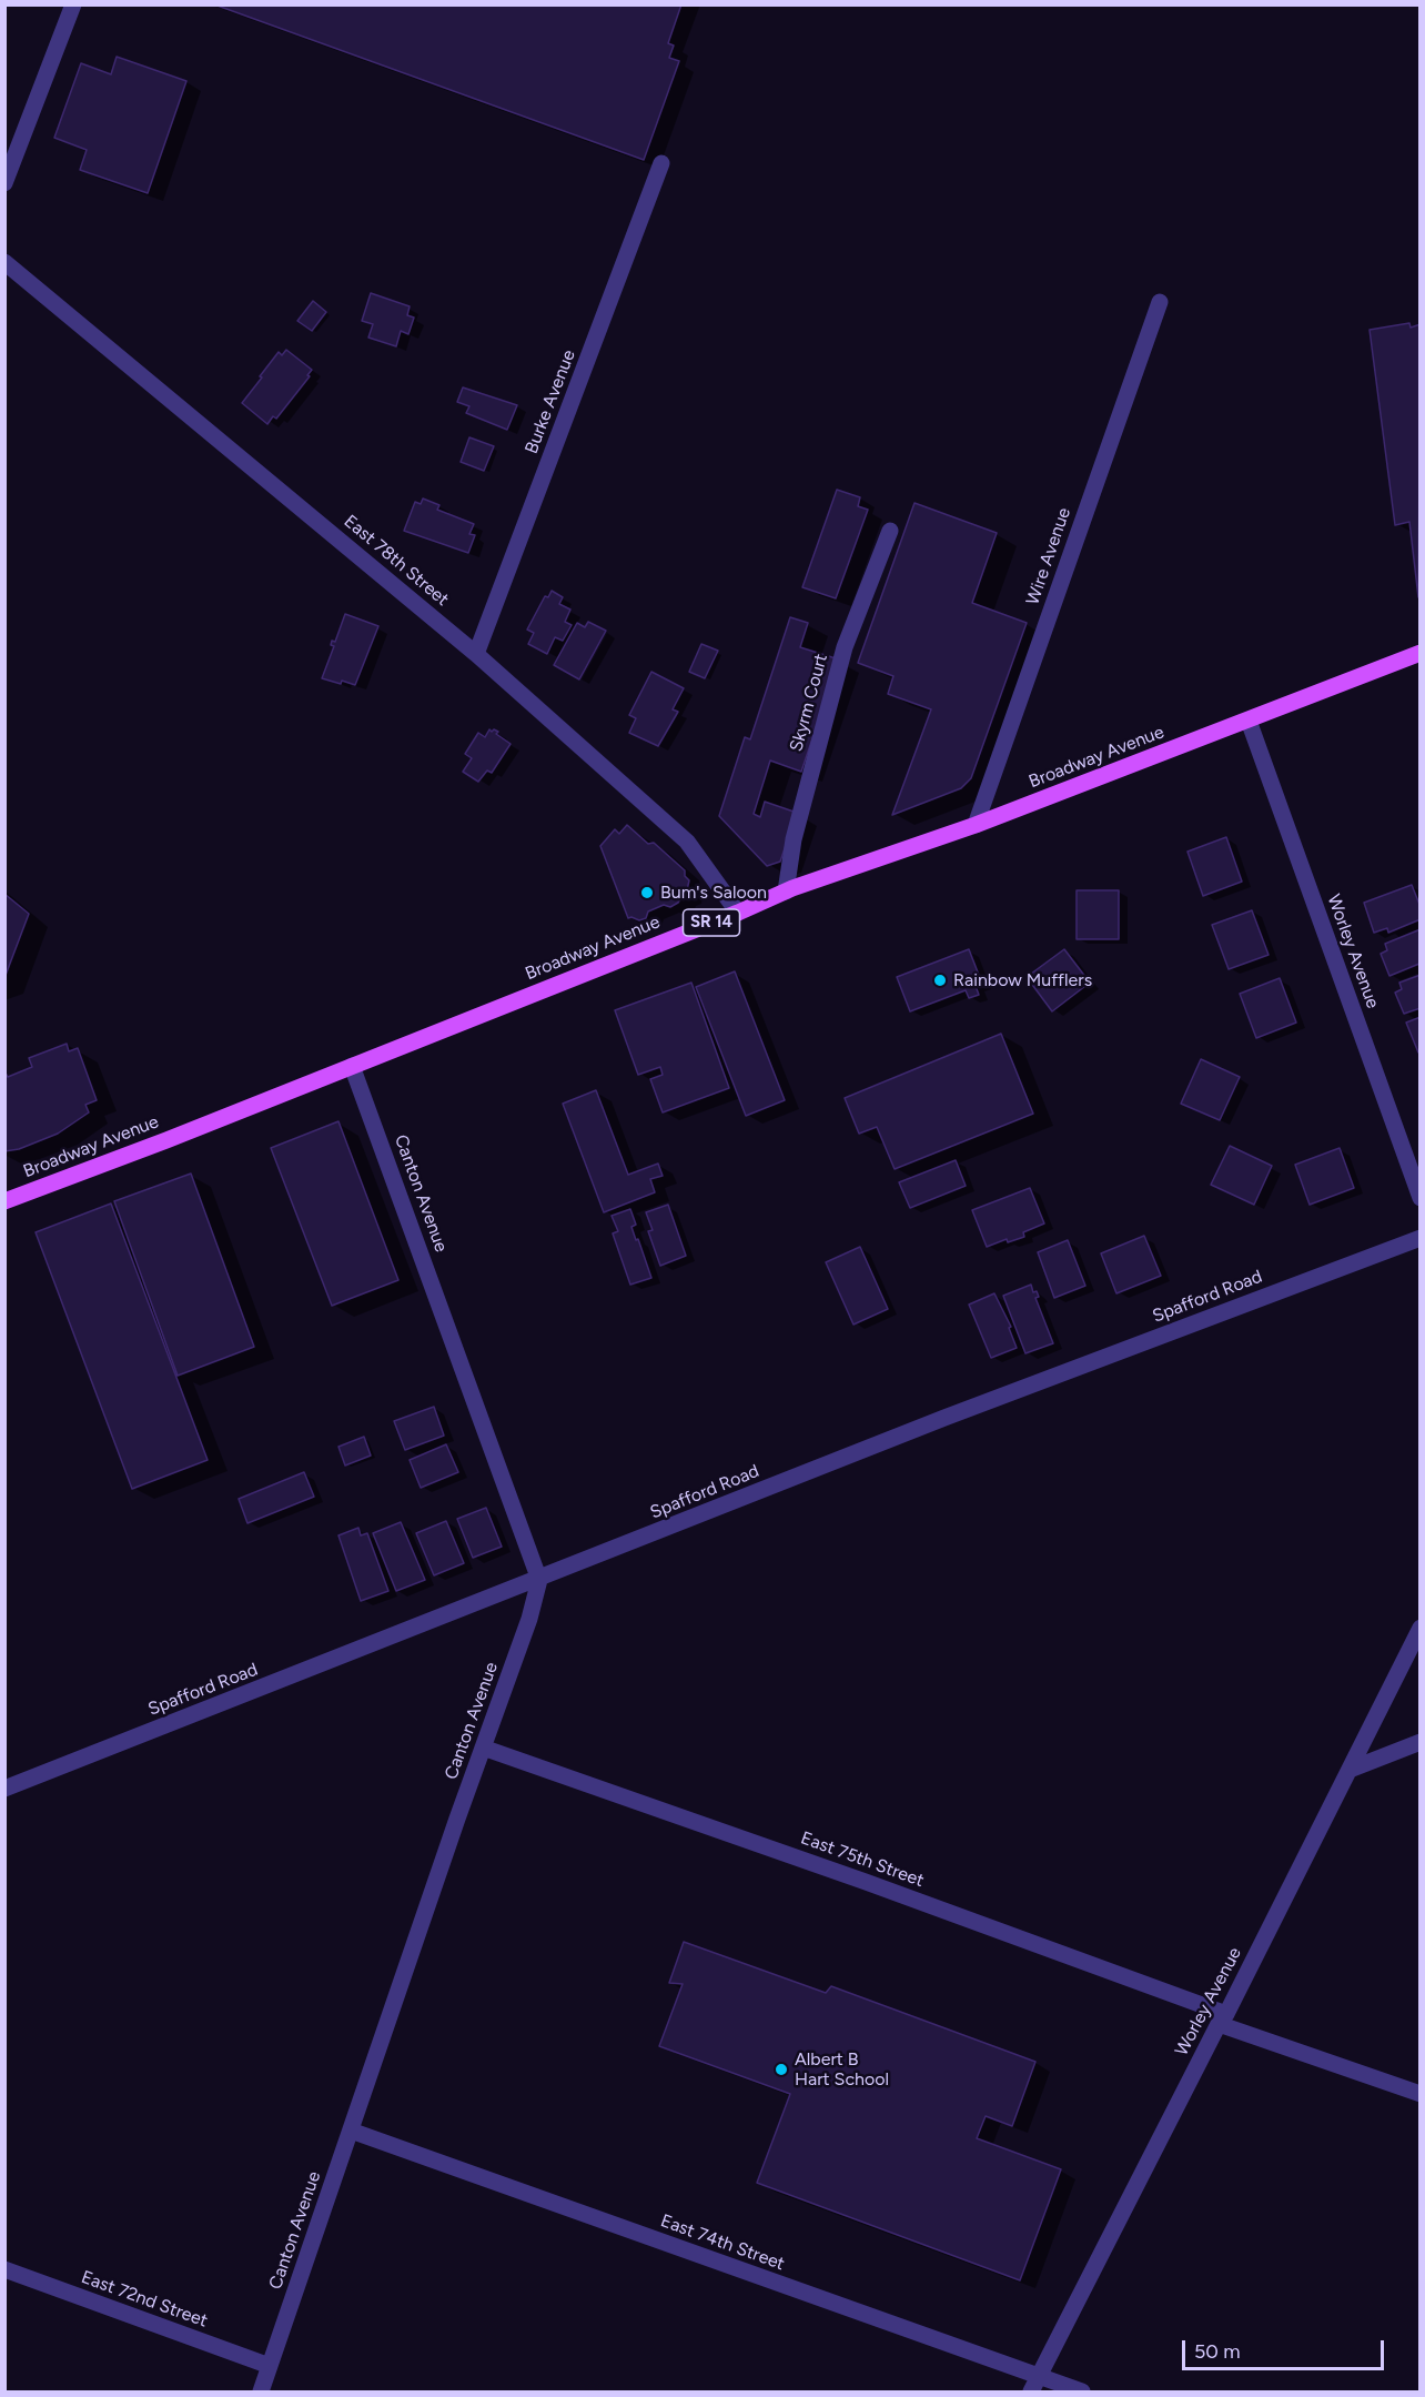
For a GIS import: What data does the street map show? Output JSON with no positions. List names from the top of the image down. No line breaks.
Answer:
{"streets":{"main road":["Broadway Avenue","SR 14"],"street":["Burke Avenue","Wire Avenue","East 78th Street","Skyrm Court","Worley Avenue","Canton Avenue","Spafford Road","East 75th Street","East 74th Street","East 72nd Street"]},"crossings":[["Burke Avenue","East 78th Street"],["Wire Avenue","Broadway Avenue"],["East 78th Street","Broadway Avenue"],["Skyrm Court","Broadway Avenue"],["Broadway Avenue","Worley Avenue"],["Broadway Avenue","Canton Avenue"],["Worley Avenue","East 75th Street"],["Worley Avenue","East 74th Street"],["Canton Avenue","Spafford Road"],["Canton Avenue","East 75th Street"],["Canton Avenue","East 74th Street"],["Canton Avenue","East 72nd Street"]],"places":["Bum's Saloon","Rainbow Mufflers","Albert B Hart School"],"scale_bar":"50 m"}
